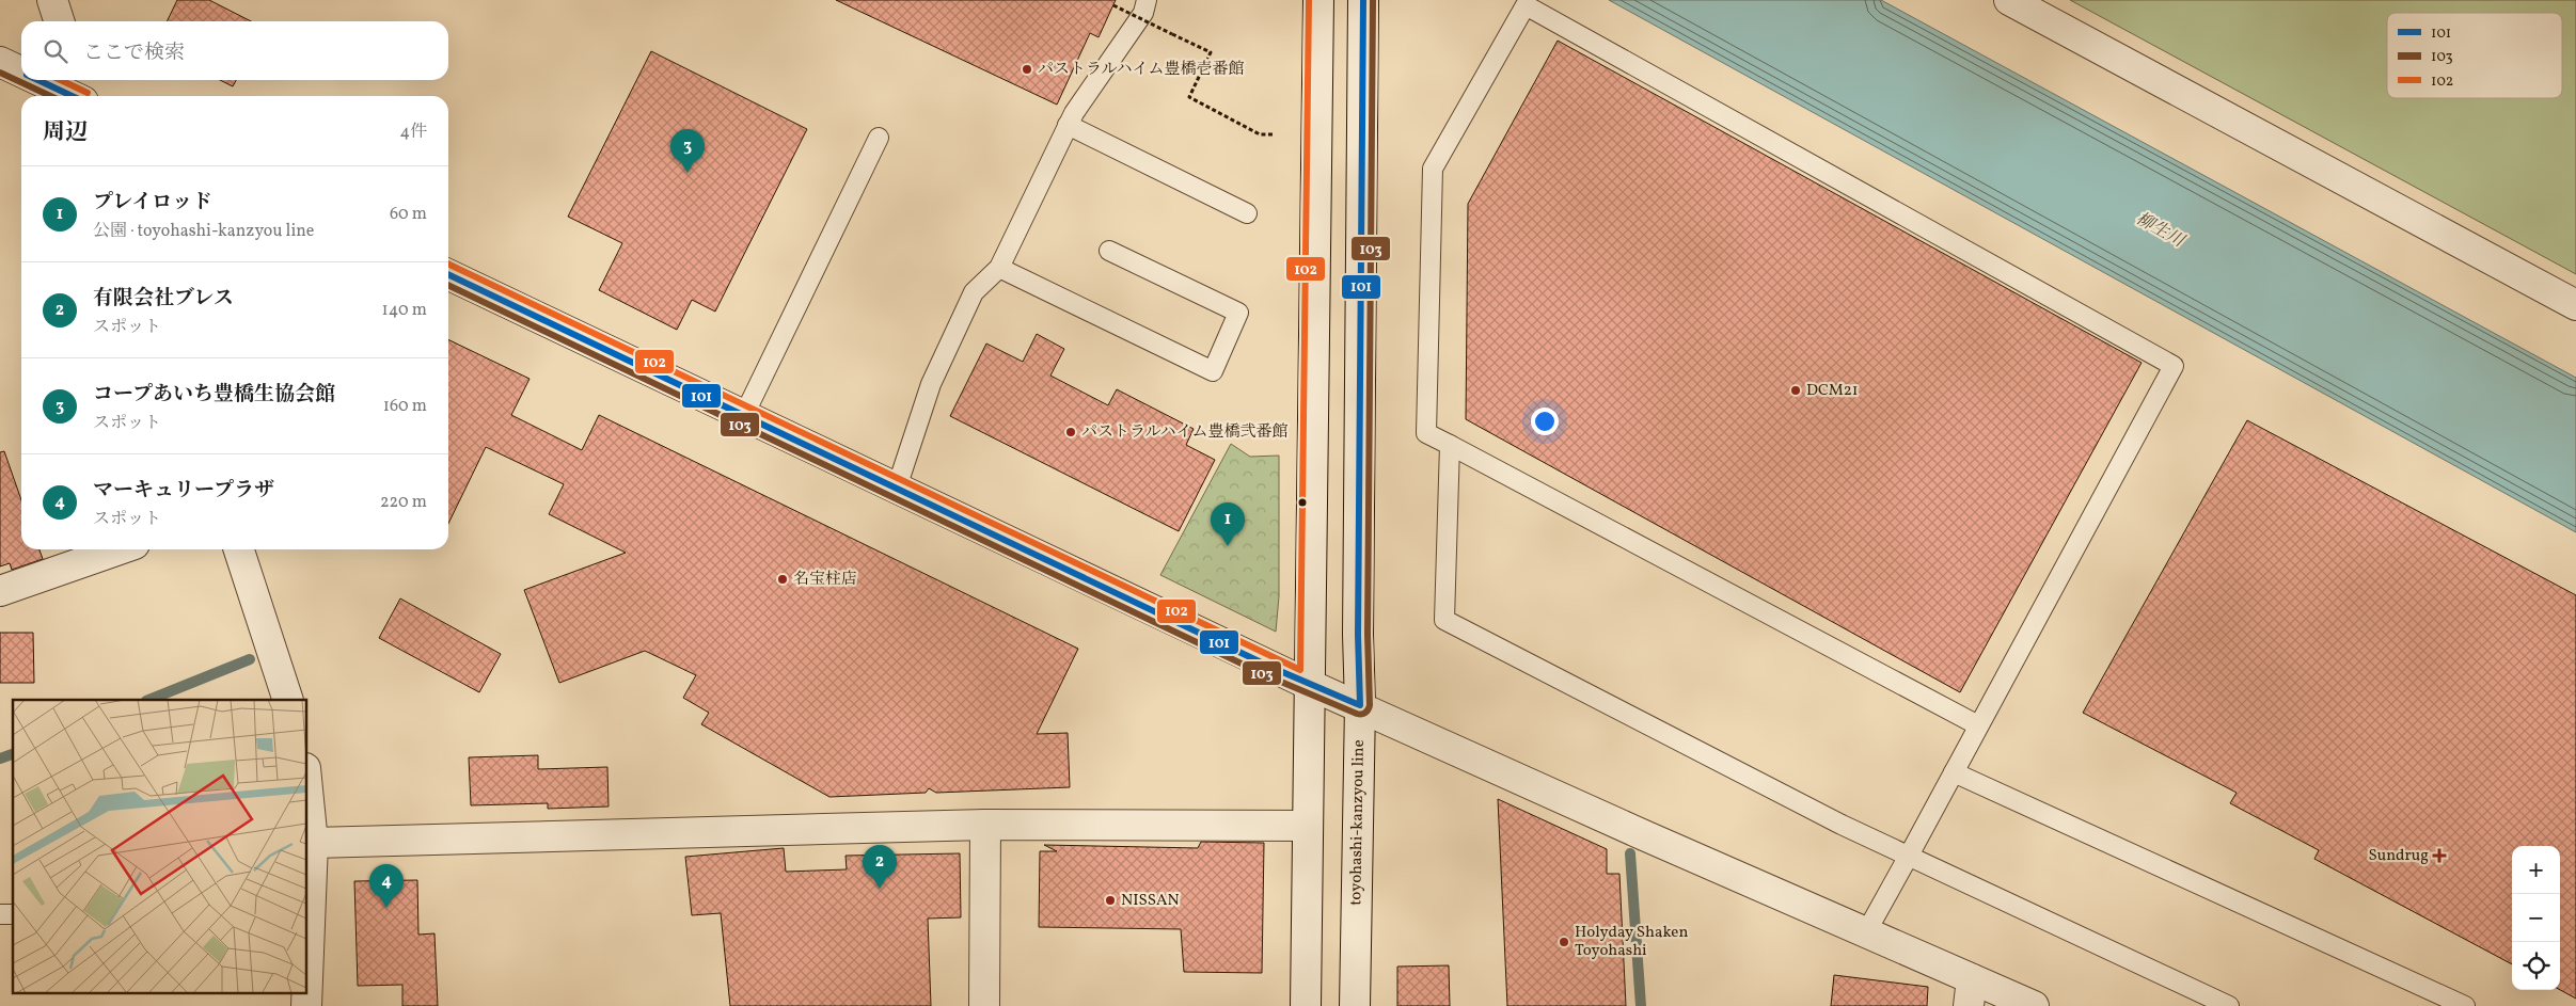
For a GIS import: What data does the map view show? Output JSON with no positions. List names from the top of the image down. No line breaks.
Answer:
{"streets":{"street":["toyohashi-kanzyou line"]},"water":["柳生川"],"places":{"other":["パストラルハイム豊橋壱番館","DCM21","パストラルハイム豊橋弐番館","名宝柱店","NISSAN","Holyday Shaken Toyohashi"],"health":["Sundrug"]},"lines":["transit line 101","transit line 103","transit line 102"],"legend":["101","103","102"],"page":{"search":"ここで検索","heading":["周辺","4件"],"pins":["3","1","2","4"],"list":[{"mark":"1","name":"プレイロッド","note":"公園 · toyohashi-kanzyou line","value":"60 m"},{"mark":"2","name":"有限会社ブレス","note":"スポット","value":"140 m"},{"mark":"3","name":"コープあいち豊橋生協会館","note":"スポット","value":"160 m"},{"mark":"4","name":"マーキュリープラザ","note":"スポット","value":"220 m"}],"map_buttons":["+","−"]}}
